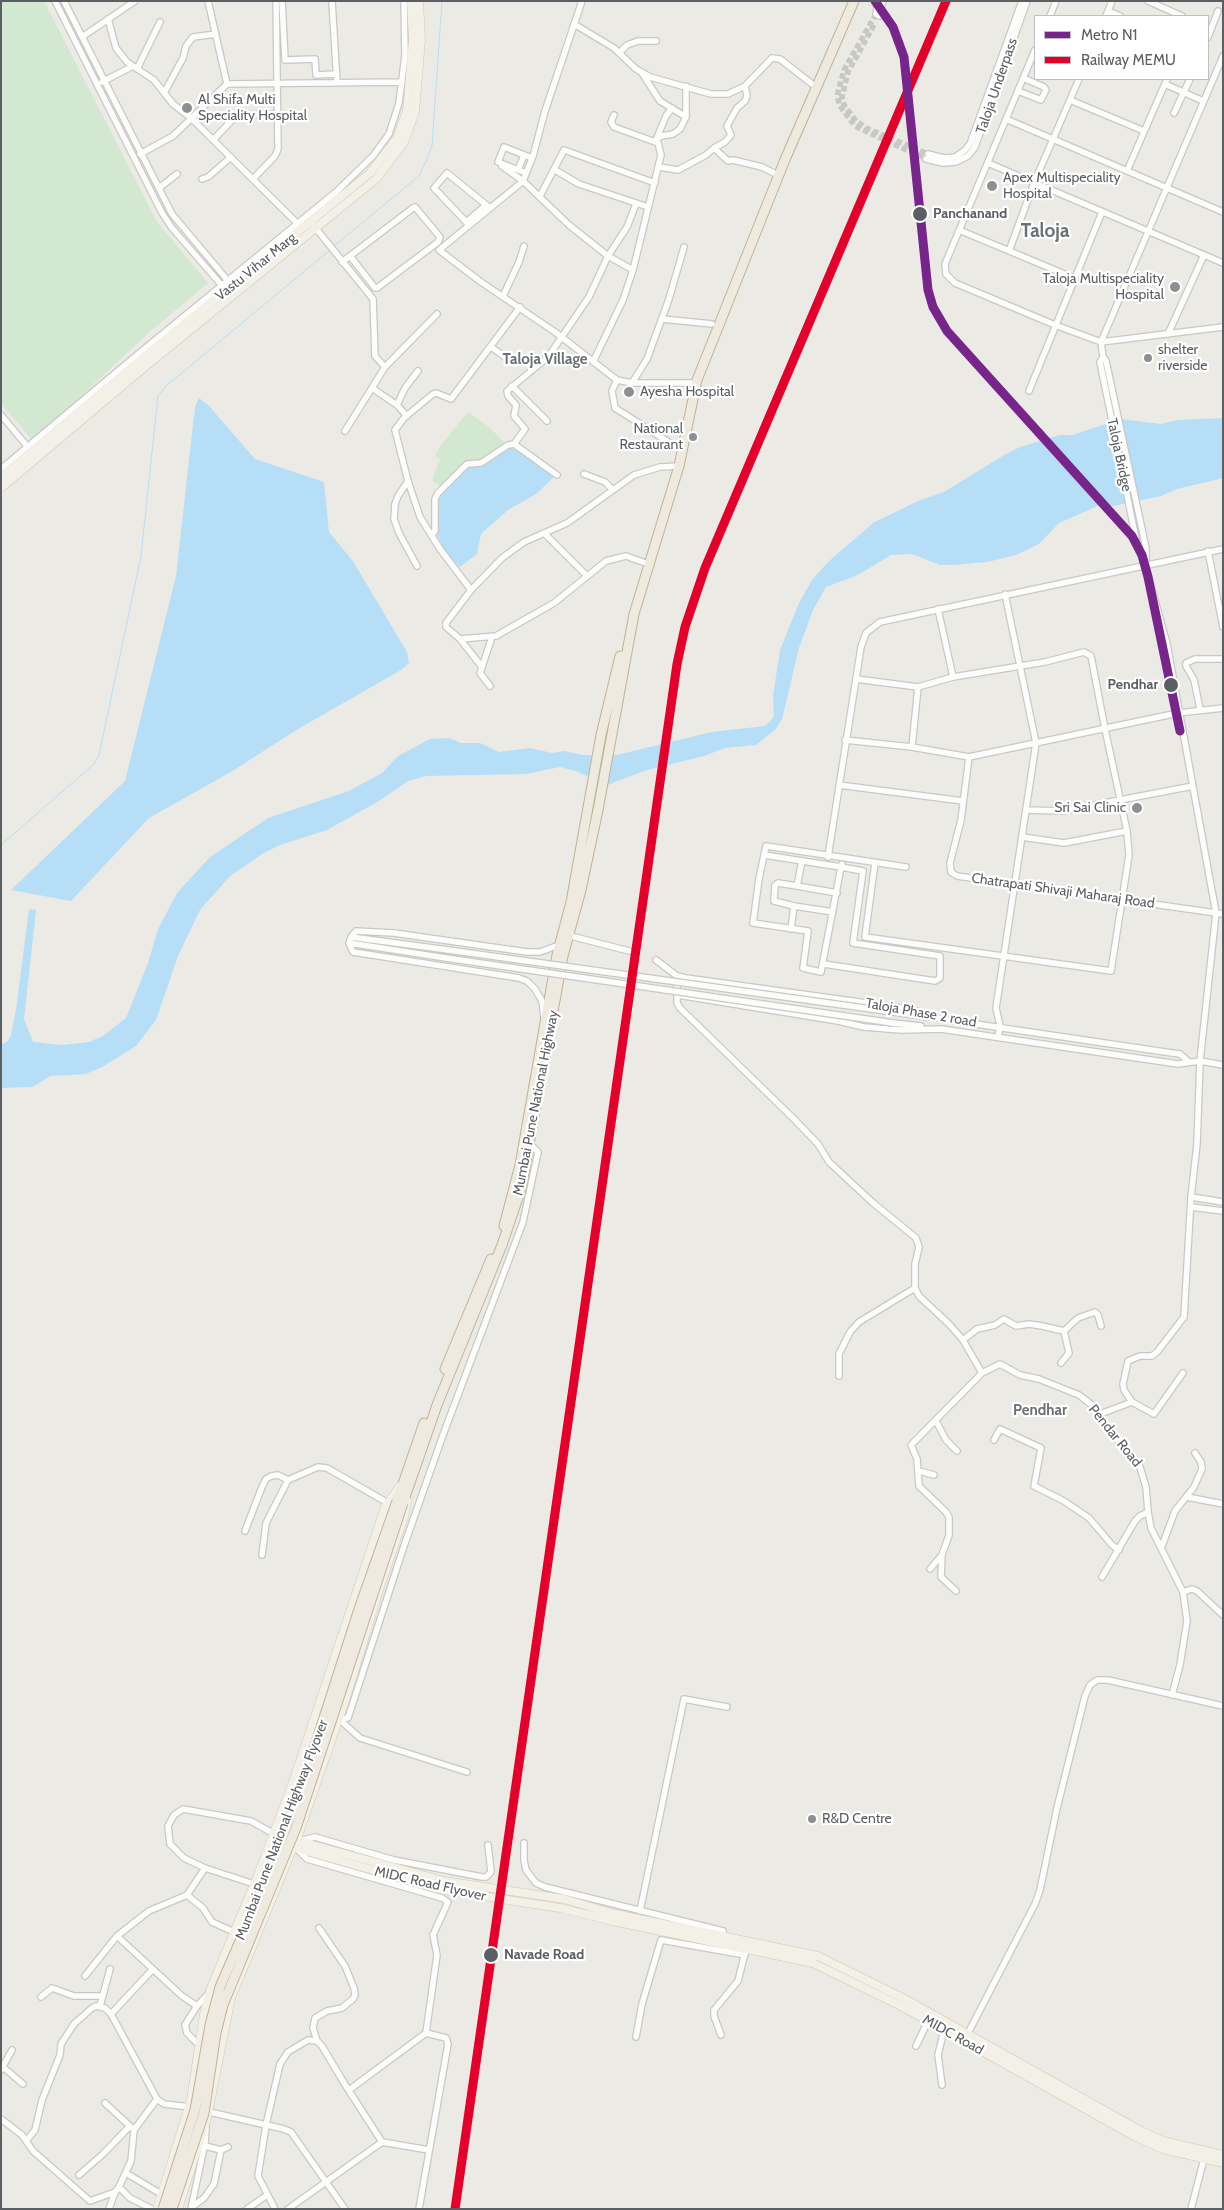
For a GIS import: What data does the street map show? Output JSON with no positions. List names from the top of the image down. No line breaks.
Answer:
{"streets":{"highway":["Mumbai Pune National Highway","Mumbai Pune National Highway Flyover"],"main road":["Vastu Vihar Marg","MIDC Road Flyover","MIDC Road"],"street":["Taloja Underpass","Taloja Bridge","Chatrapati Shivaji Maharaj Road","Taloja Phase 2 road","Pendar Road"]},"crossings":[["Mumbai Pune National Highway","Mumbai Pune National Highway Flyover"],["MIDC Road Flyover","MIDC Road"]],"districts":["Taloja","Taloja Village","Pendhar"],"places":["Al Shifa Multi Speciality Hospital","Apex Multispeciality Hospital","Panchanand","Taloja Multispeciality Hospital","shelter riverside","Ayesha Hospital","National Restaurant","Pendhar","Sri Sai Clinic","R&D Centre","Navade Road"],"lines":["metro line N1","rail line MEMU"],"legend":["Metro N1","Railway MEMU"]}
